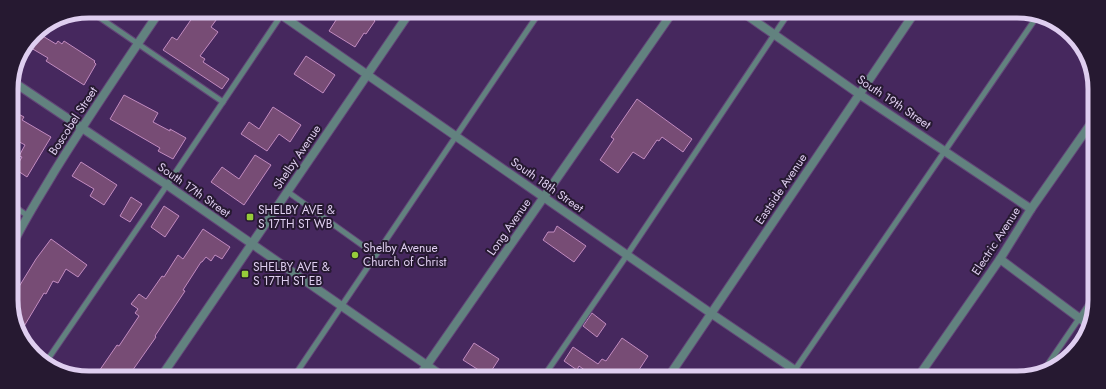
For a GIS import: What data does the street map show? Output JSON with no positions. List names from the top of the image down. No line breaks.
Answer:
{"streets":{"street":["South 19th Street","Boscobel Street","Shelby Avenue","South 18th Street","Eastside Avenue","South 17th Street","Long Avenue","Electric Avenue"]},"crossings":[["South 19th Street","Eastside Avenue"],["South 19th Street","Electric Avenue"],["Boscobel Street","South 17th Street"],["Shelby Avenue","South 18th Street"],["Shelby Avenue","South 17th Street"],["South 18th Street","Eastside Avenue"],["South 18th Street","Long Avenue"],["South 17th Street","Long Avenue"]],"places":{"transit":["SHELBY AVE & S 17TH ST WB","SHELBY AVE & S 17TH ST EB"],"other":["Shelby Avenue Church of Christ"]}}
